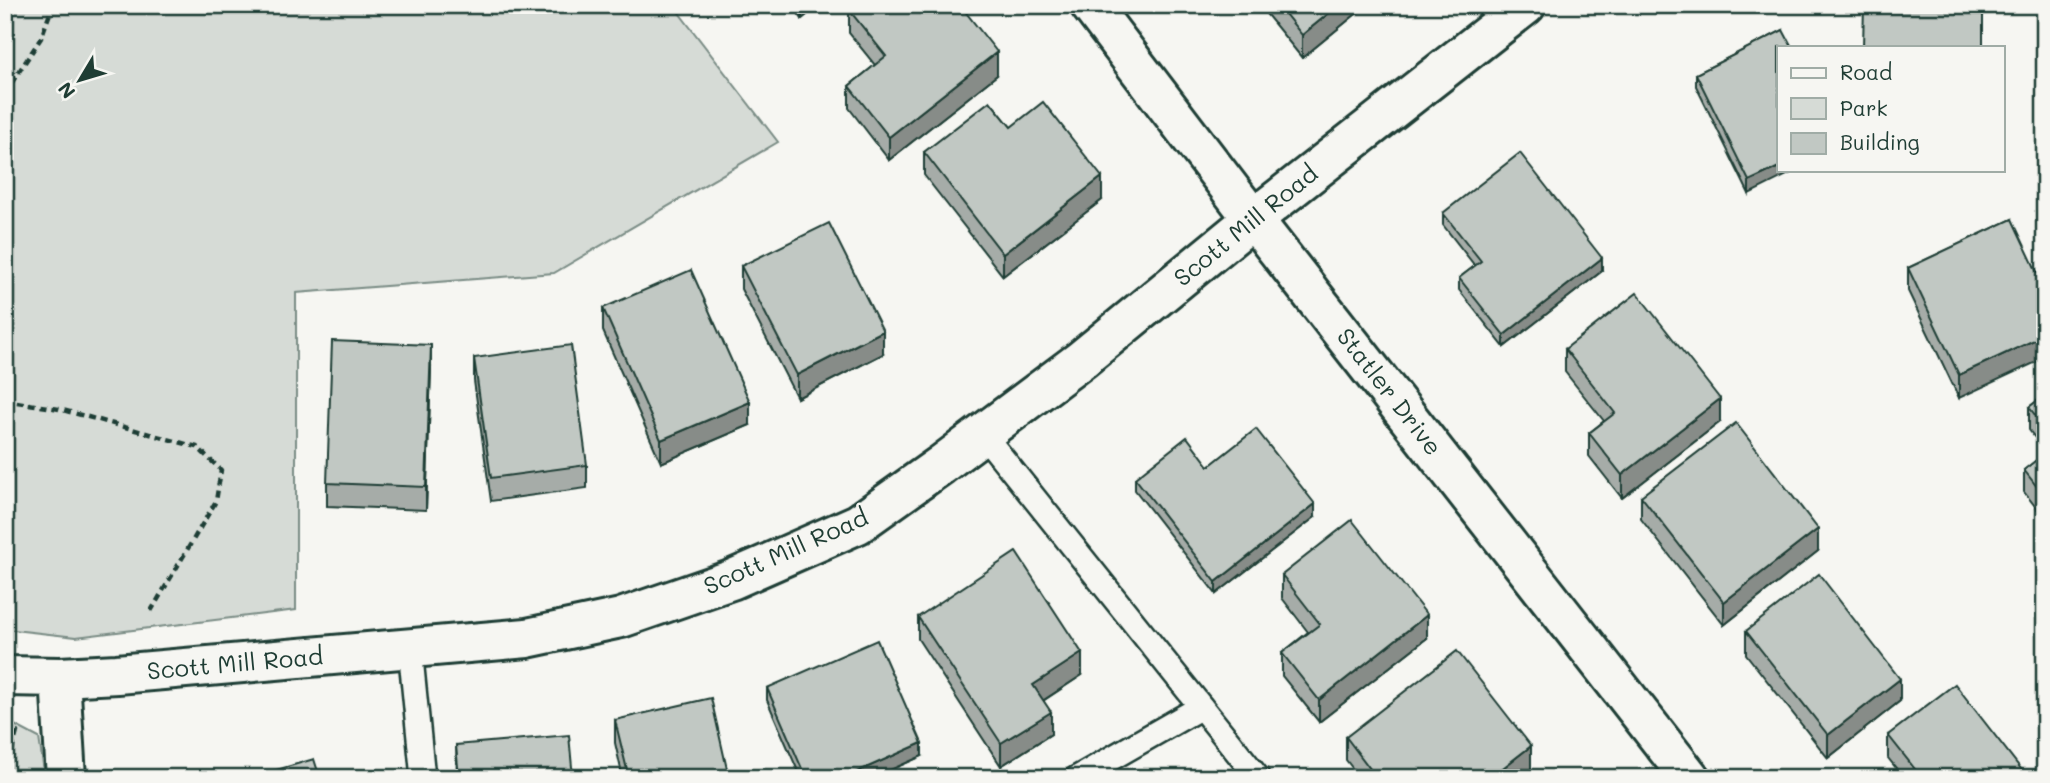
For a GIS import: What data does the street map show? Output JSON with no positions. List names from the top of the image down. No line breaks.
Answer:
{"streets":{"street":["Scott Mill Road","Statler Drive"]},"crossings":[["Scott Mill Road","Statler Drive"]],"legend":["Road","Park","Building"],"north":"bottom left"}
